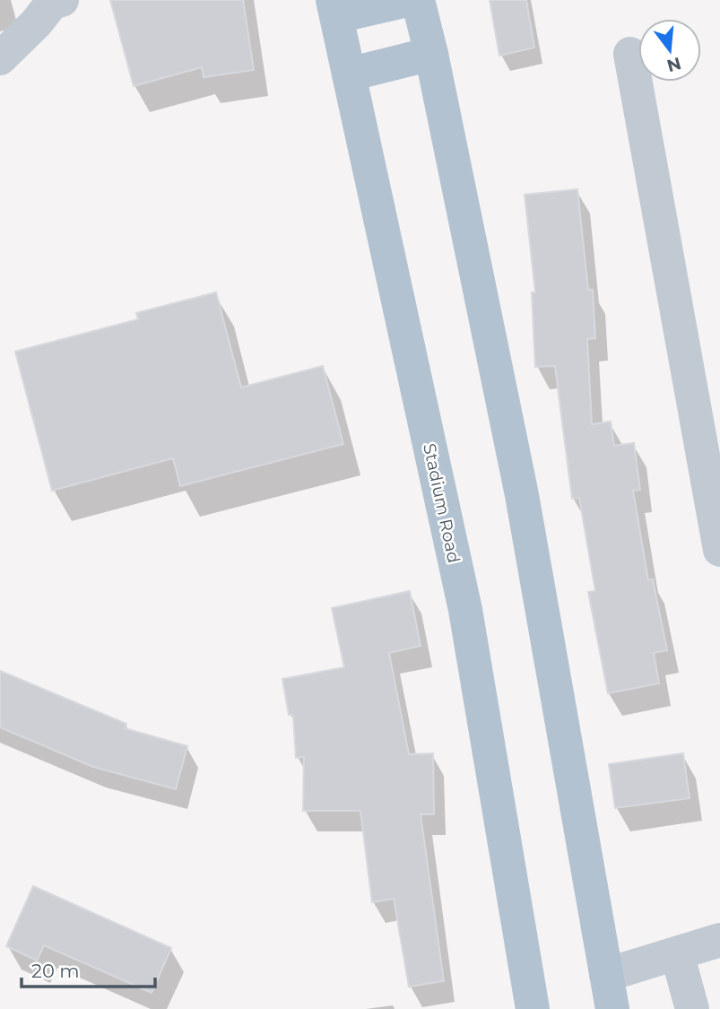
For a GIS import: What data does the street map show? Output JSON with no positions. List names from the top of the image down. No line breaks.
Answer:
{"streets":{"main road":["Stadium Road"]},"scale_bar":"20 m","north":"bottom"}
